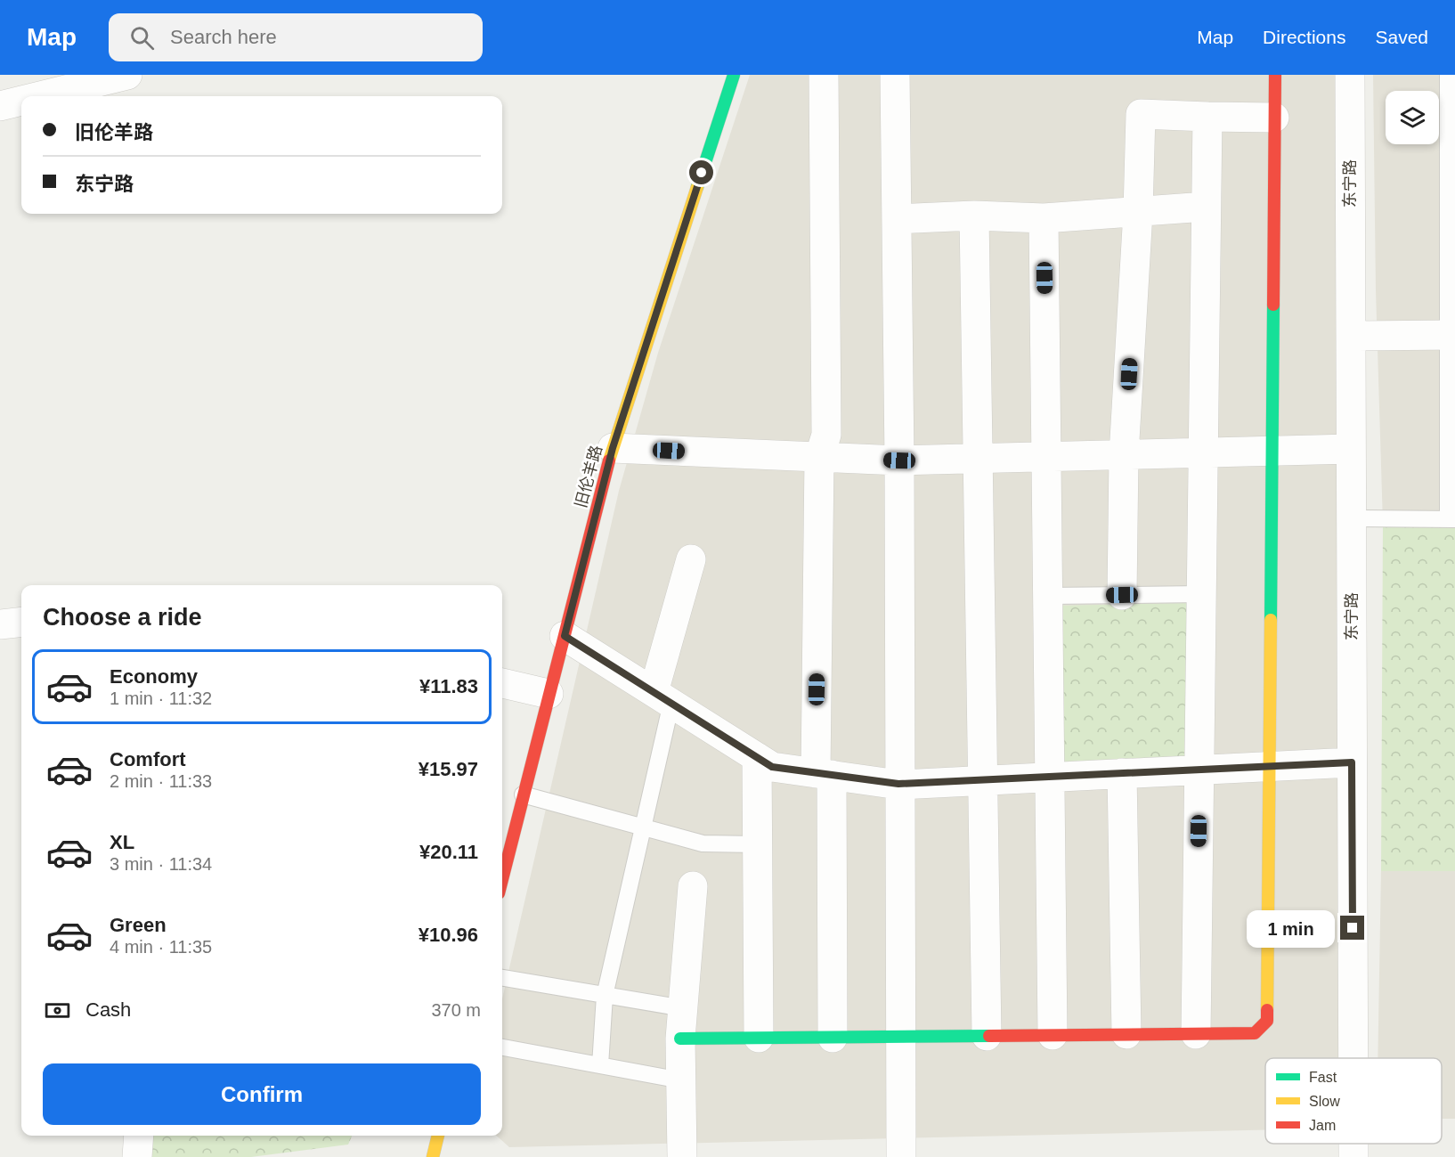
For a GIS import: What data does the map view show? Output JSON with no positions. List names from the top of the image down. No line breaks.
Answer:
{"streets":{"street":["东宁路","旧伦羊路"]},"legend":["Fast","Slow","Jam"],"page":{"header":"Map","search":"Search here","nav":["Map","Directions","Saved"],"banner":["旧伦羊路","东宁路"],"heading":"Choose a ride","list":[{"name":"Economy","note":"1 min · 11:32","value":"¥11.83"},{"name":"Comfort","note":"2 min · 11:33","value":"¥15.97"},{"name":"XL","note":"3 min · 11:34","value":"¥20.11"},{"name":"Green","note":"4 min · 11:35","value":"¥10.96"}],"bubble":"1 min","pay":["Cash","370 m"],"buttons":"Confirm"}}
